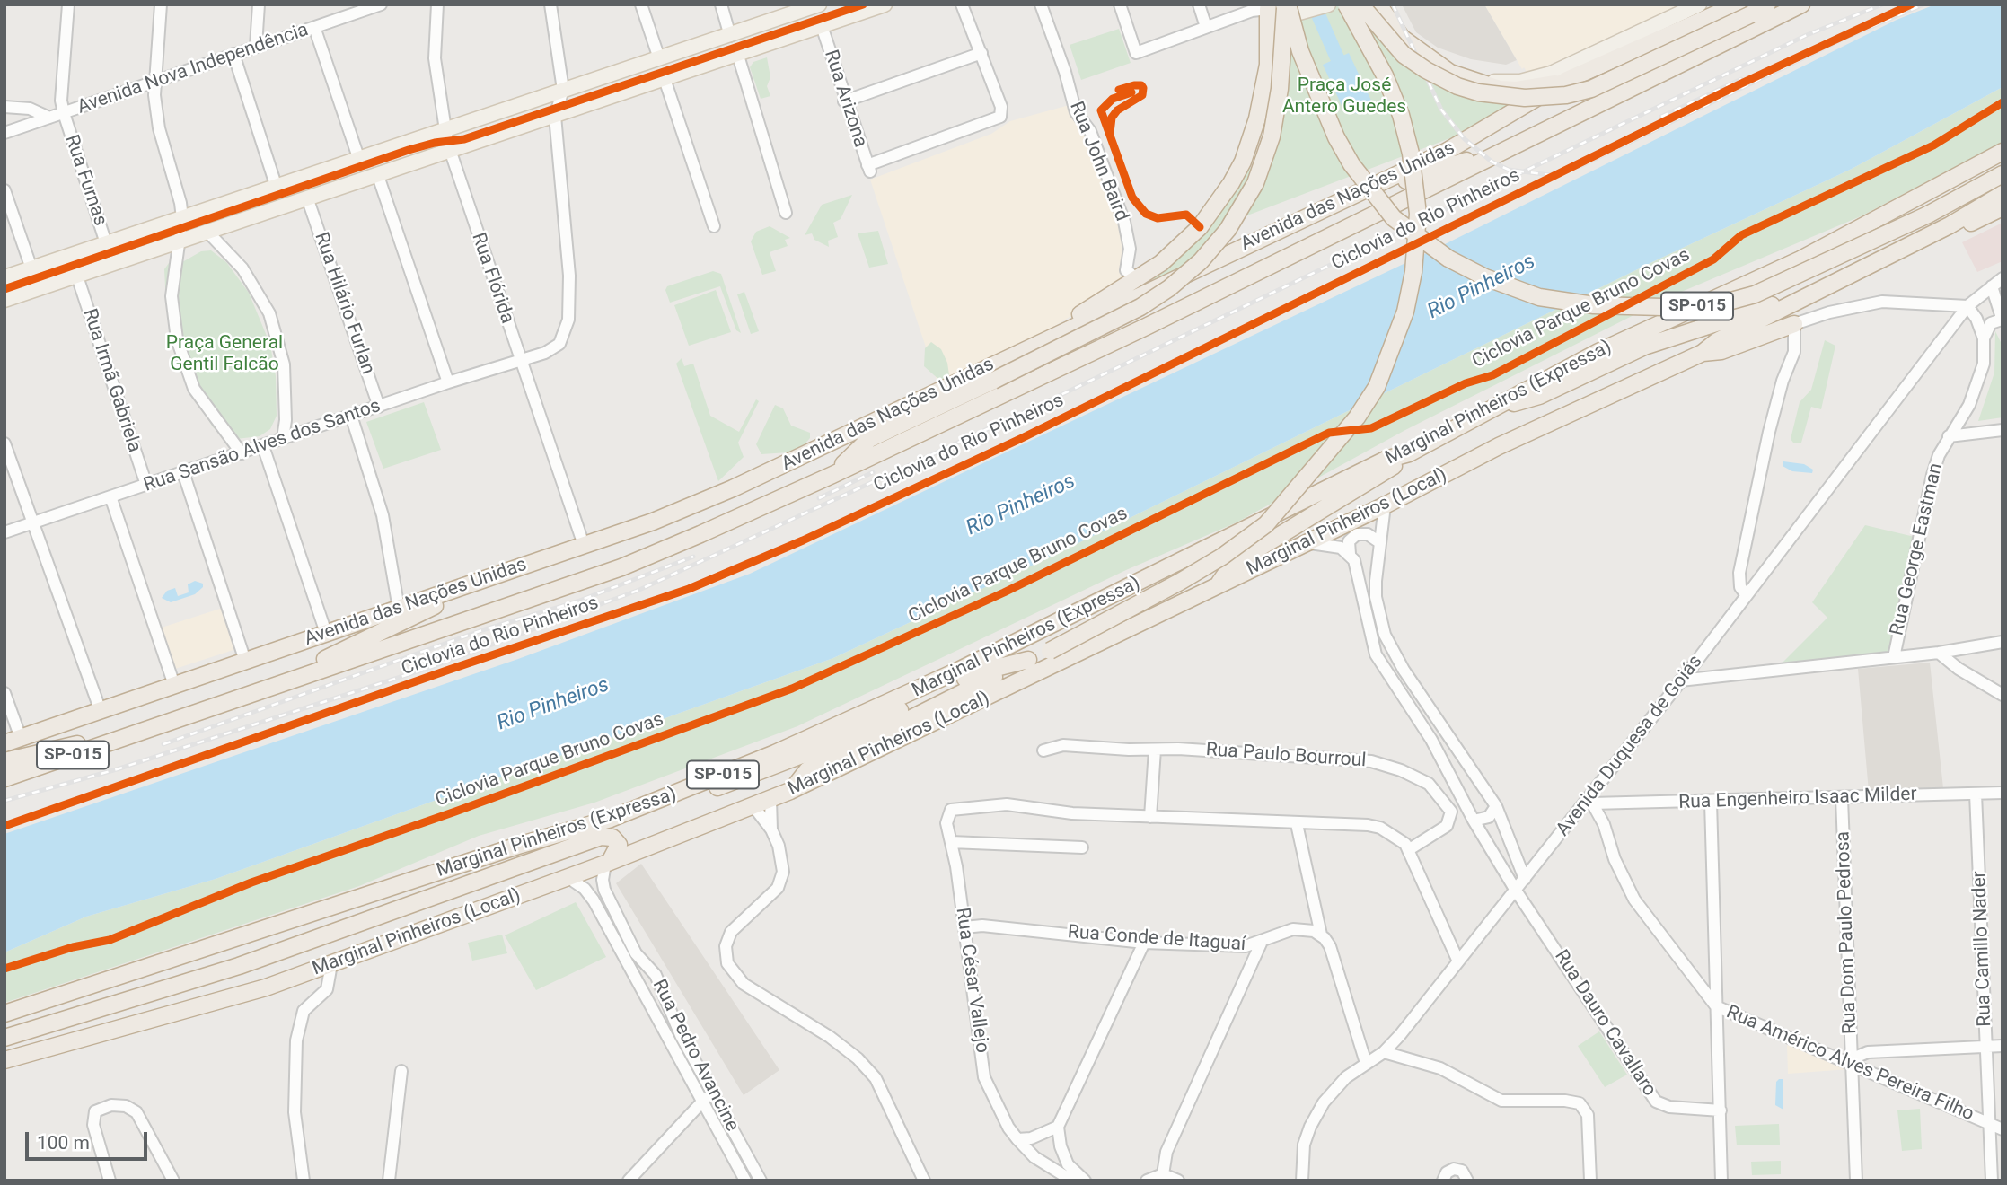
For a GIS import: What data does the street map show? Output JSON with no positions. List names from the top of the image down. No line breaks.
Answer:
{"streets":{"highway":["Avenida das Nações Unidas","SP-015","Marginal Pinheiros (Expressa)","Marginal Pinheiros (Local)"],"street":["Avenida Nova Independência","Rua Arizona","Rua John Baird","Rua Furnas","Rua Flórida","Rua Hilário Furlan","Rua Irmã Gabriela","Rua Sansão Alves dos Santos","Rua George Eastman","Avenida Duquesa de Goiás","Rua Paulo Bourroul","Rua Engenheiro Isaac Milder","Rua Dom Paulo Pedrosa","Rua Conde de Itaguaí","Rua Camillo Nader","Rua César Vallejo","Rua Dauro Cavallaro","Rua Pedro Avancine","Rua Américo Alves Pereira Filho"],"cycle path":["Ciclovia do Rio Pinheiros","Ciclovia Parque Bruno Covas"]},"crossings":[["Avenida Nova Independência","Rua Furnas"],["Avenida das Nações Unidas","Rua Flórida"],["Rua Flórida","Rua Sansão Alves dos Santos"],["Rua Hilário Furlan","Rua Sansão Alves dos Santos"],["Rua Irmã Gabriela","Rua Sansão Alves dos Santos"],["Marginal Pinheiros (Local)","Rua Pedro Avancine"],["Avenida Duquesa de Goiás","Rua Engenheiro Isaac Milder"],["Avenida Duquesa de Goiás","Rua Dauro Cavallaro"],["Avenida Duquesa de Goiás","Rua Américo Alves Pereira Filho"],["Rua Engenheiro Isaac Milder","Rua Dom Paulo Pedrosa"],["Rua Engenheiro Isaac Milder","Rua Camillo Nader"],["Rua Engenheiro Isaac Milder","Rua Américo Alves Pereira Filho"],["Rua Dom Paulo Pedrosa","Rua Américo Alves Pereira Filho"],["Rua Conde de Itaguaí","Rua César Vallejo"],["Rua Camillo Nader","Rua Américo Alves Pereira Filho"]],"water":["Rio Pinheiros"],"parks":["Praça José Antero Guedes","Praça General Gentil Falcão"],"scale_bar":"100 m"}
